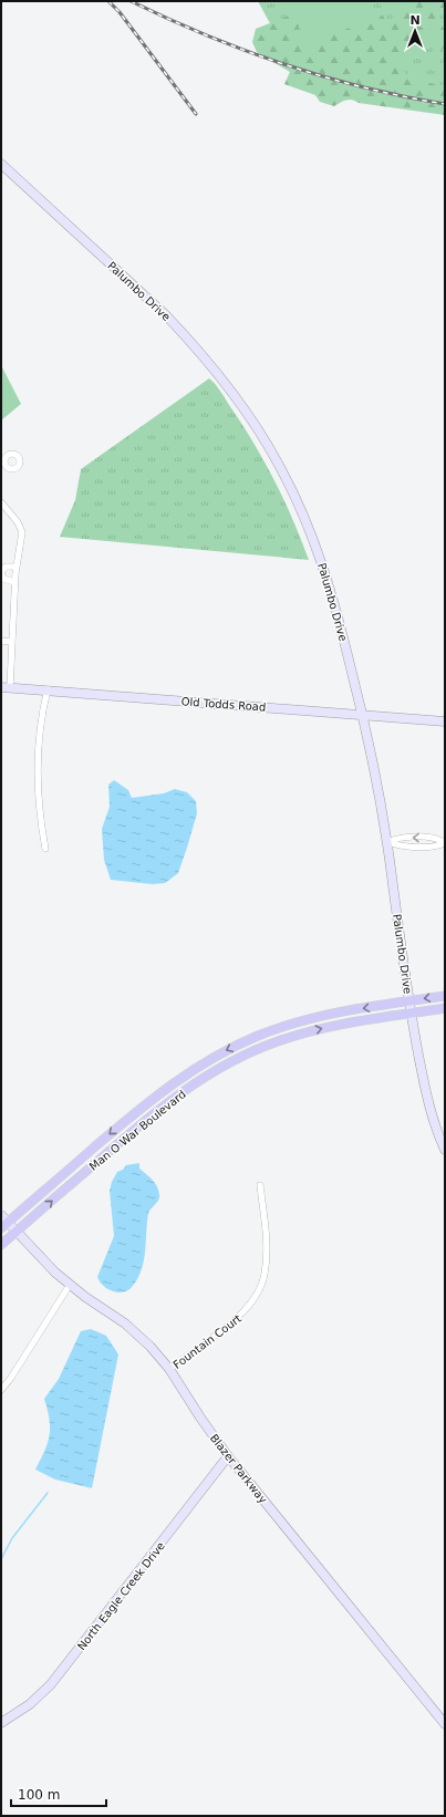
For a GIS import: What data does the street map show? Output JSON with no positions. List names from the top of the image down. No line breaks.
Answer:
{"streets":{"main road":["Man O War Boulevard"],"street":["Palumbo Drive","Old Todds Road","Fountain Court","Blazer Parkway","North Eagle Creek Drive"]},"crossings":[["Palumbo Drive","Old Todds Road"],["Palumbo Drive","Man O War Boulevard"],["Man O War Boulevard","Blazer Parkway"],["Fountain Court","Blazer Parkway"],["Blazer Parkway","North Eagle Creek Drive"]],"scale_bar":"100 m","north":"top"}
